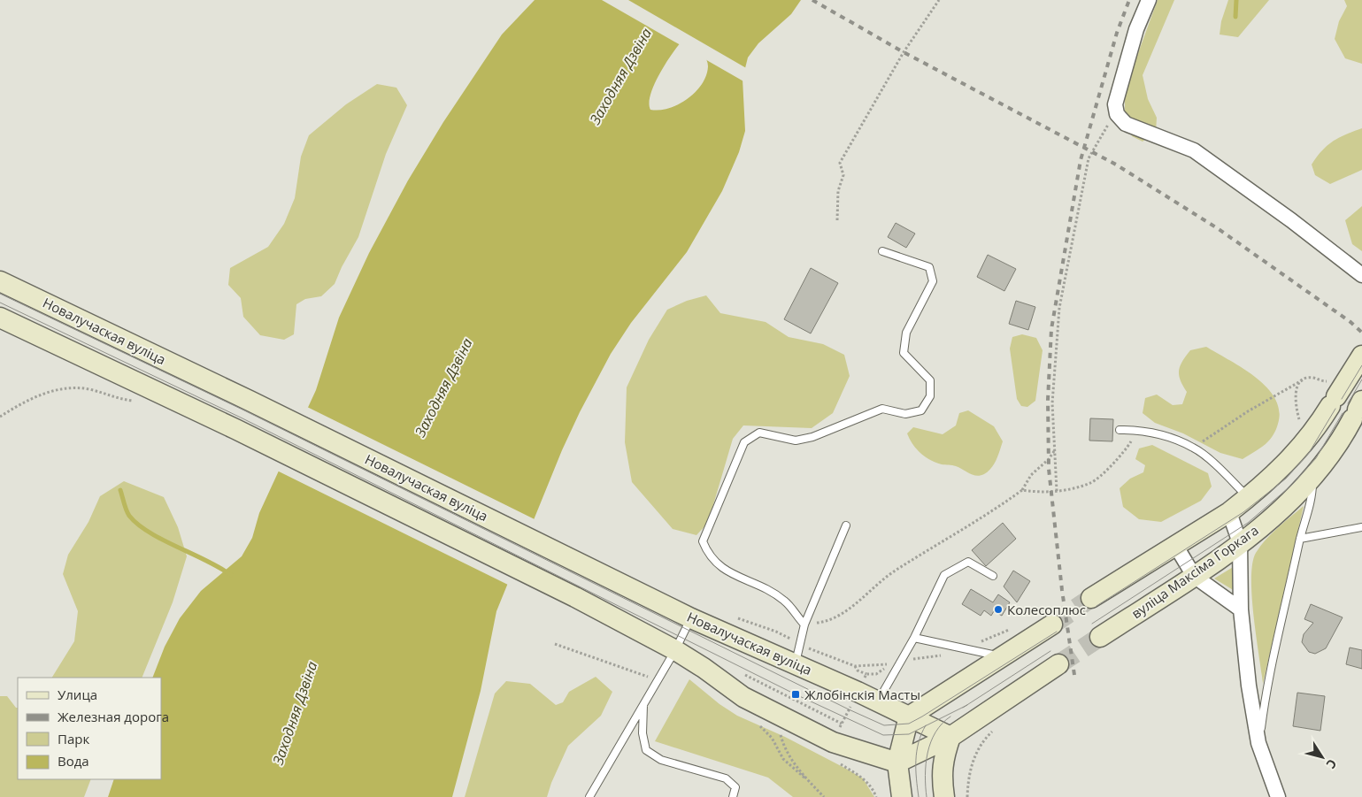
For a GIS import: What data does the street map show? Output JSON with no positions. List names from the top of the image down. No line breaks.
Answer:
{"streets":{"main road":["Новалучаская вуліца","вуліца Максіма Горкага"]},"water":["Заходняя Дзвіна"],"places":{"other":["Колесоплюс"],"transit":["Жлобінскія Масты"]},"legend":["Улица","Железная дорога","Парк","Вода"],"north":"bottom right"}
